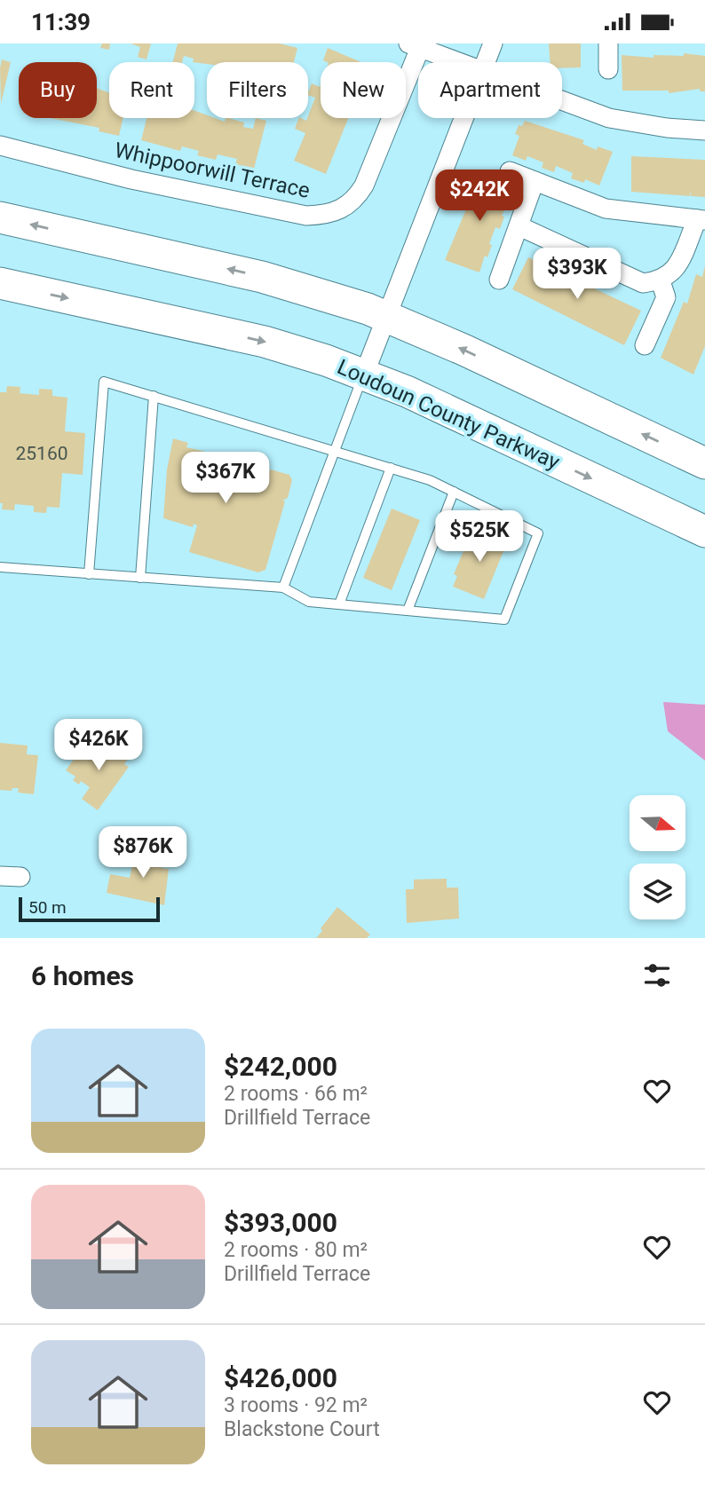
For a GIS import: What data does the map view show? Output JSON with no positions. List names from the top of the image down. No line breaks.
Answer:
{"streets":{"main road":["Loudoun County Parkway"],"street":["Whippoorwill Terrace"]},"house_numbers":["25160"],"scale_bar":"50 m","north":"right","page":{"status":"11:39","chip":["Buy","Rent","Filters","New","Apartment"],"price":["$242K","$393K","$367K","$525K","$426K","$876K"],"scale":"50 m","heading":"6 homes","list":[{"name":"$242,000","note":"2 rooms · 66 m² · Drillfield Terrace"},{"name":"$393,000","note":"2 rooms · 80 m² · Drillfield Terrace"},{"name":"$426,000","note":"3 rooms · 92 m² · Blackstone Court"}]}}
